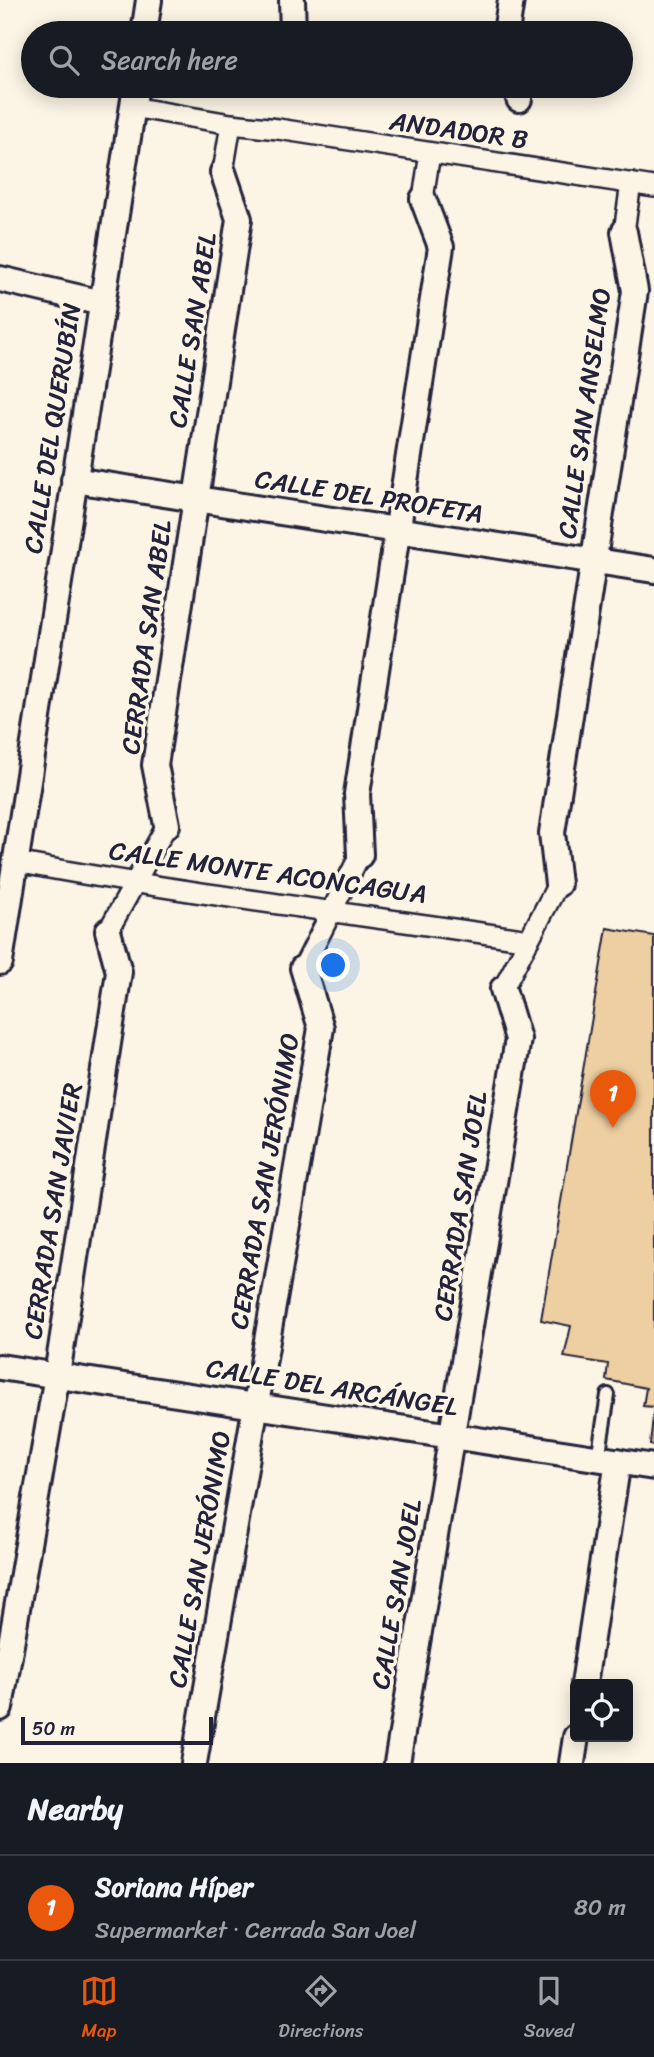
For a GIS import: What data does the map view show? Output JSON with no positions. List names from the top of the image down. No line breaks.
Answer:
{"streets":{"street":["ANDADOR B","CALLE SAN ABEL","CALLE SAN ANSELMO","CALLE DEL QUERUBÍN","CALLE DEL PROFETA","CERRADA SAN ABEL","CALLE MONTE ACONCAGUA","CERRADA SAN JERÓNIMO","CERRADA SAN JOEL","CERRADA SAN JAVIER","CALLE DEL ARCÁNGEL","CALLE SAN JERÓNIMO","CALLE SAN JOEL"]},"crossings":[["CALLE SAN ABEL","CALLE DEL PROFETA"],["CALLE SAN ABEL","CERRADA SAN ABEL"],["CALLE SAN ANSELMO","CALLE DEL PROFETA"],["CALLE DEL QUERUBÍN","CALLE DEL PROFETA"],["CALLE DEL QUERUBÍN","CALLE MONTE ACONCAGUA"],["CALLE DEL PROFETA","CERRADA SAN ABEL"],["CERRADA SAN JERÓNIMO","CALLE DEL ARCÁNGEL"],["CERRADA SAN JERÓNIMO","CALLE SAN JERÓNIMO"],["CERRADA SAN JOEL","CALLE DEL ARCÁNGEL"],["CERRADA SAN JOEL","CALLE SAN JOEL"],["CERRADA SAN JAVIER","CALLE DEL ARCÁNGEL"],["CALLE DEL ARCÁNGEL","CALLE SAN JERÓNIMO"],["CALLE DEL ARCÁNGEL","CALLE SAN JOEL"]],"scale_bar":"50 m","page":{"search":"Search here","pins":"1","scale":"50 m","heading":"Nearby","list":[{"mark":"1","name":"Soriana Híper","note":"Supermarket · Cerrada San Joel","value":"80 m"}],"nav":["Map","Directions","Saved"]}}
